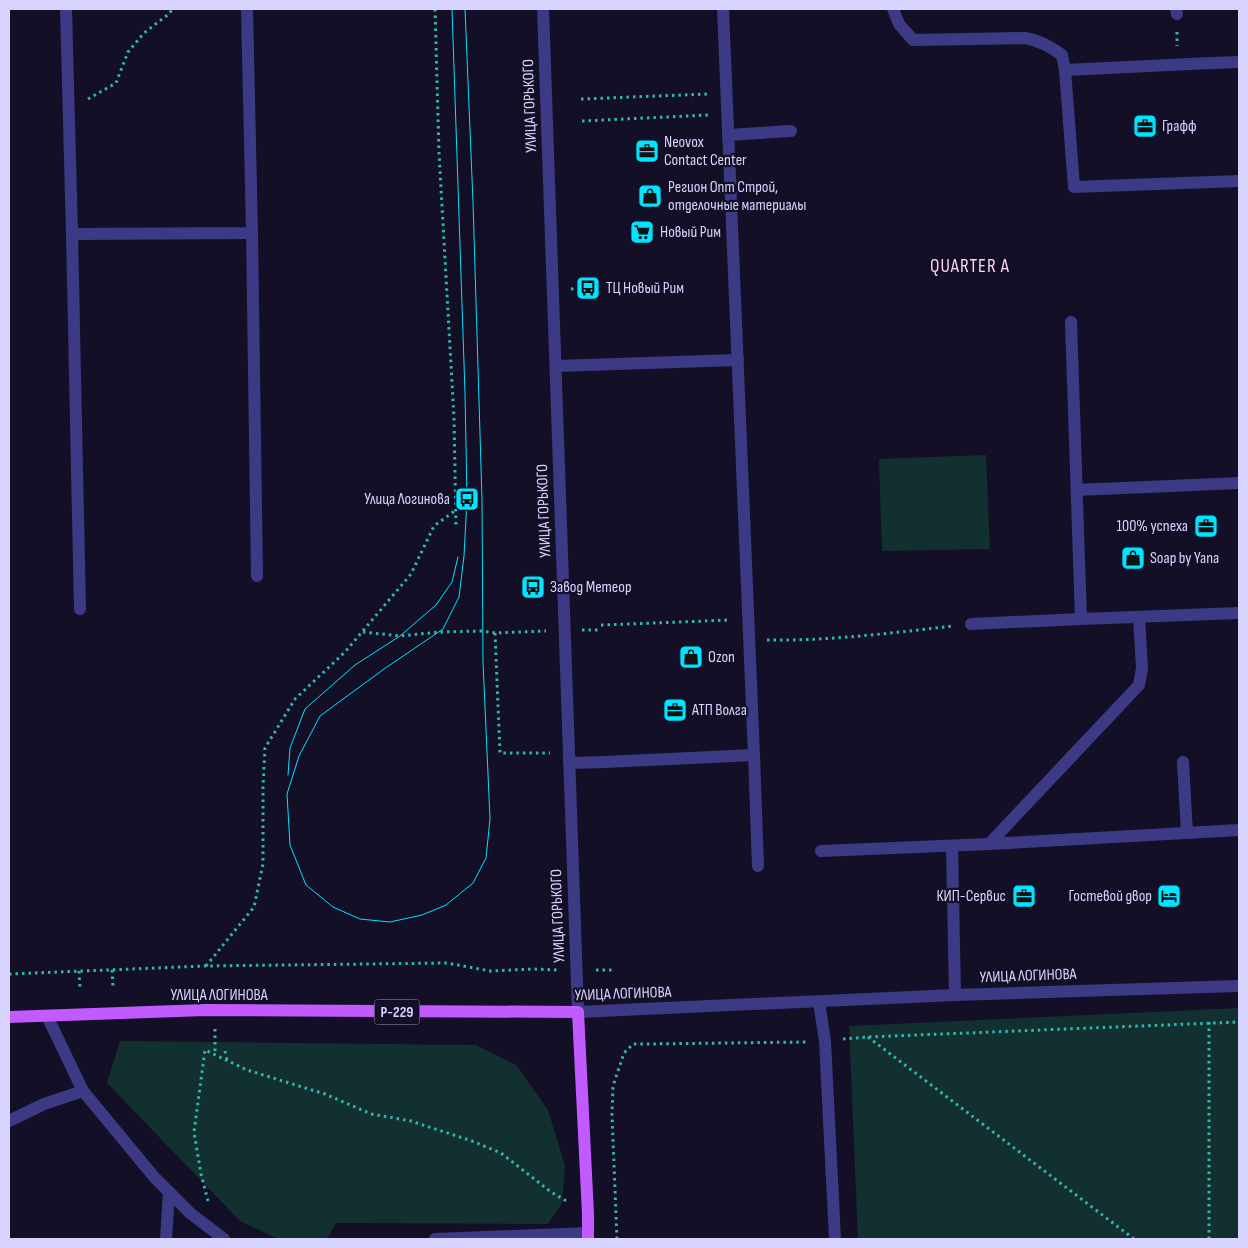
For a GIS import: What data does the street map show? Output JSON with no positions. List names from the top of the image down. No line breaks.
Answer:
{"streets":{"main road":["УЛИЦА ЛОГИНОВА","Р-229"],"street":["УЛИЦА ГОРЬКОГО"]},"crossings":[["УЛИЦА ГОРЬКОГО","УЛИЦА ЛОГИНОВА"]],"districts":["QUARTER A"],"places":{"office":["Графф","Neovox Contact Center","100% успеха","АТП Волга","КИП-Сервис"],"shop":["Регион Опт Строй, отделочные материалы","Soap by Yana","Ozon"],"supermarket":["Новый Рим"],"bus stop":["ТЦ Новый Рим","Улица Логинова","Завод Метеор"],"hotel":["Гостевой двор"]}}
